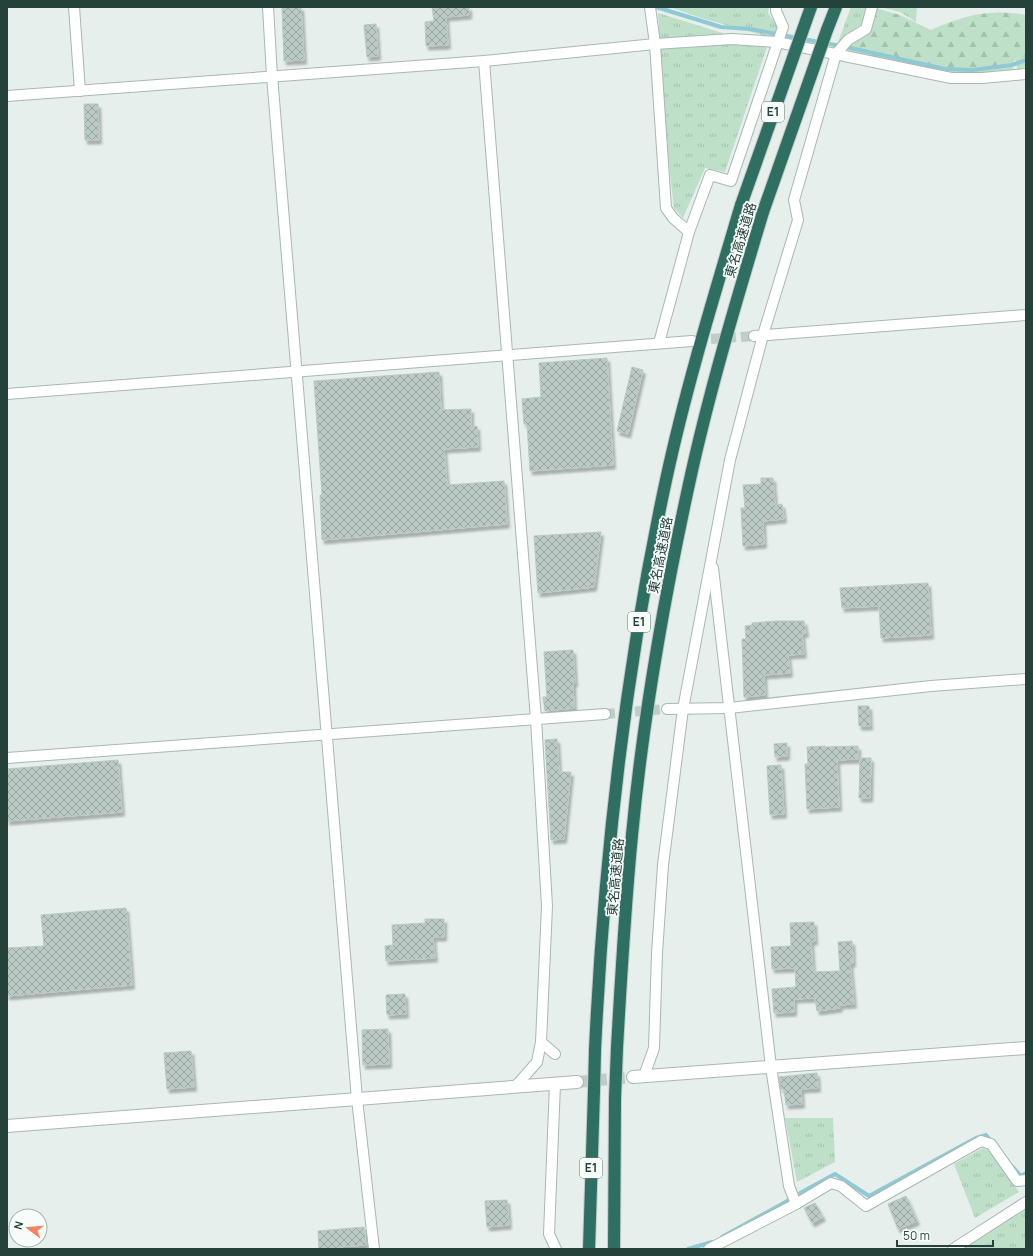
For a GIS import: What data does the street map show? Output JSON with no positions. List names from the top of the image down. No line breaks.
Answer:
{"streets":{"highway":["E1","東名高速道路"]},"scale_bar":"50 m","north":"left"}
